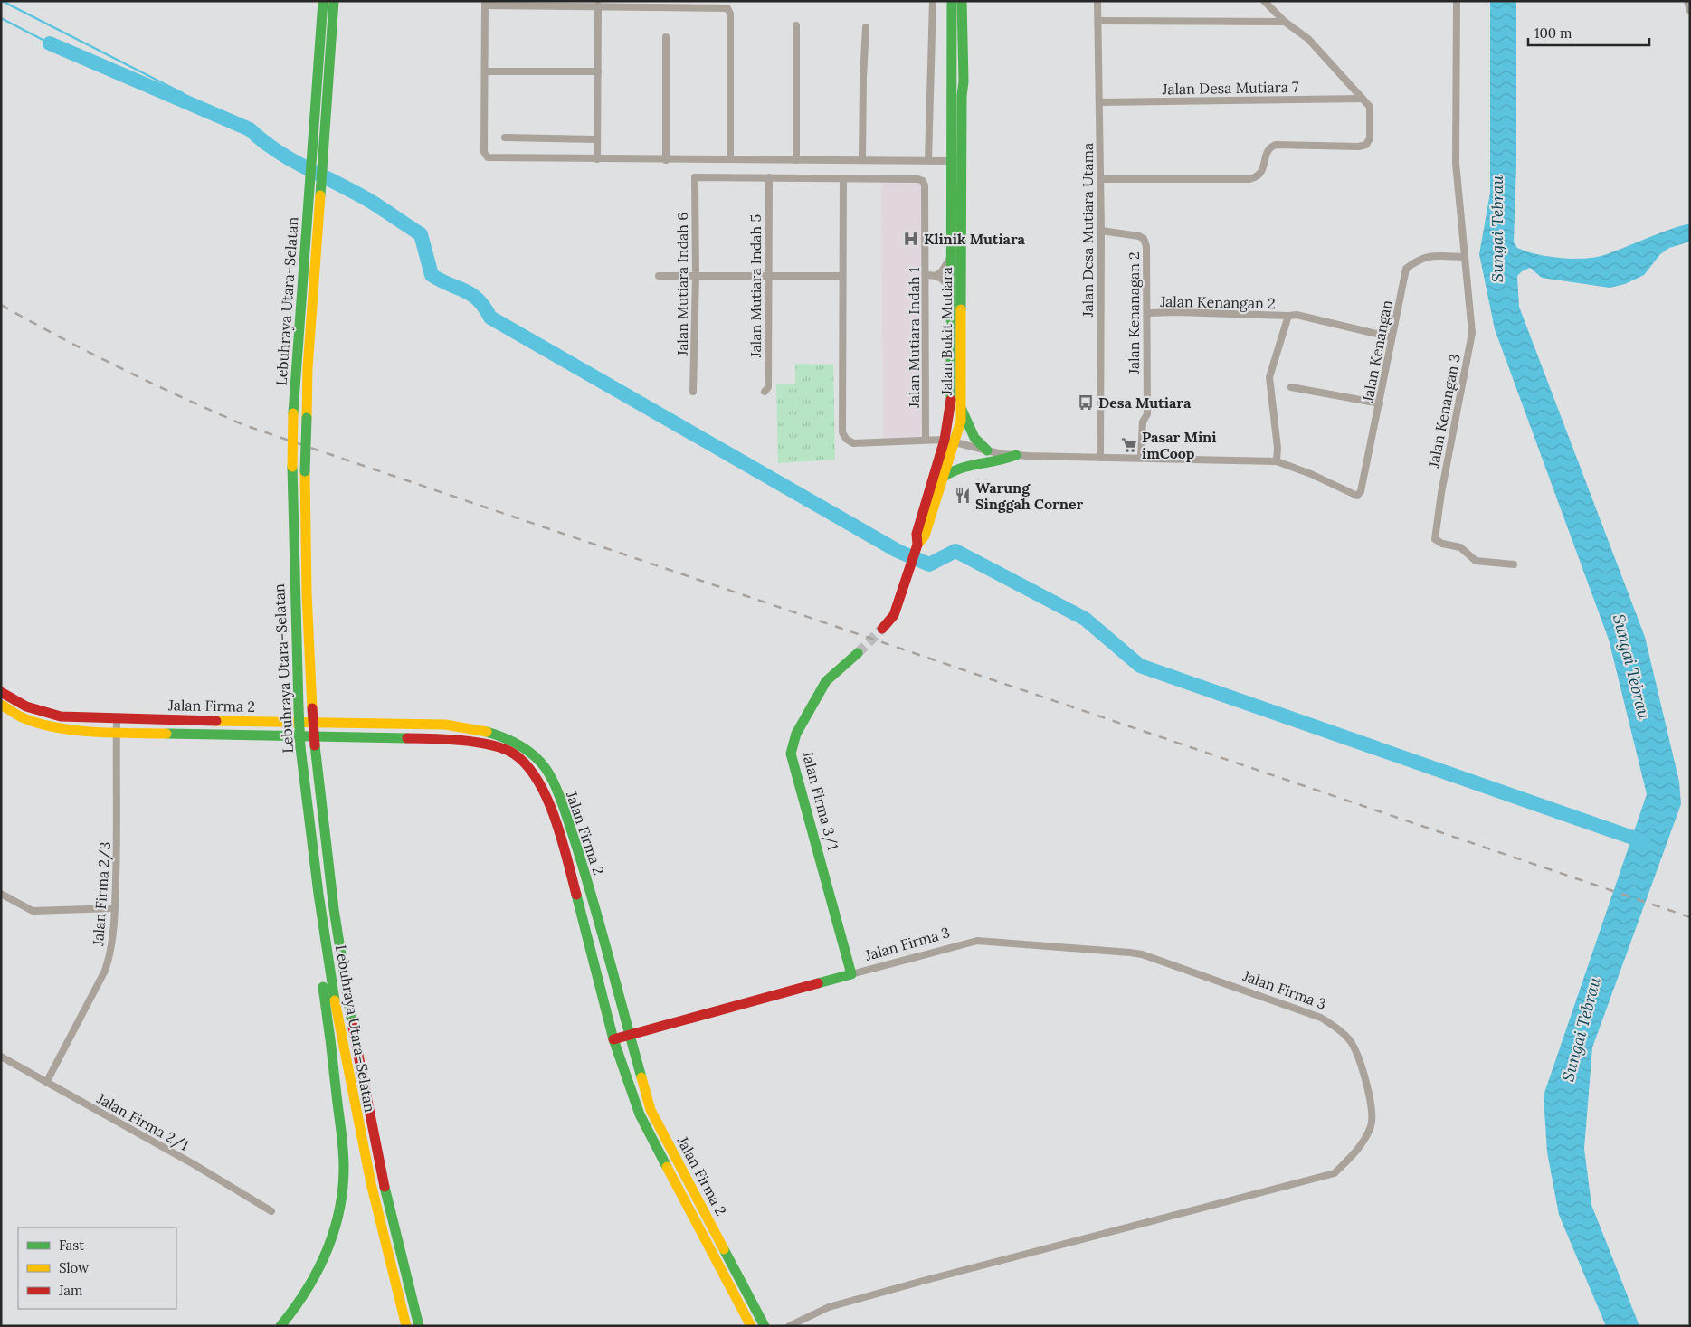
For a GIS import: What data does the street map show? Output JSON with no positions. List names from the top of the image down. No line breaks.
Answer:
{"streets":{"main road":["Lebuhraya Utara–Selatan","Jalan Bukit Mutiara","Jalan Firma 2","Jalan Firma 3/1","Jalan Firma 3"],"street":["Jalan Desa Mutiara 7","Jalan Desa Mutiara Utama","Jalan Mutiara Indah 6","Jalan Mutiara Indah 5","Jalan Kenangan 2","Jalan Kenanagan 2","Jalan Mutiara Indah 1","Jalan Kenangan","Jalan Kenangan 3","Jalan Firma 2/3","Jalan Firma 2/1"]},"crossings":[["Jalan Desa Mutiara 7","Jalan Desa Mutiara Utama"],["Jalan Desa Mutiara Utama","Jalan Kenanagan 2"],["Jalan Mutiara Indah 6","Jalan Mutiara Indah 5"],["Jalan Kenangan 2","Jalan Kenanagan 2"],["Jalan Kenangan 2","Jalan Kenangan"],["Jalan Kenangan","Jalan Kenangan 3"],["Jalan Firma 2","Jalan Firma 2/3"],["Jalan Firma 2","Jalan Firma 3"],["Jalan Firma 3/1","Jalan Firma 3"],["Jalan Firma 2/3","Jalan Firma 2/1"]],"water":["Sungai Tebrau"],"places":{"hospital":["Klinik Mutiara"],"bus stop":["Desa Mutiara"],"supermarket":["Pasar Mini imCoop"],"restaurant":["Warung Singgah Corner"]},"legend":["Fast","Slow","Jam"],"scale_bar":"100 m"}
